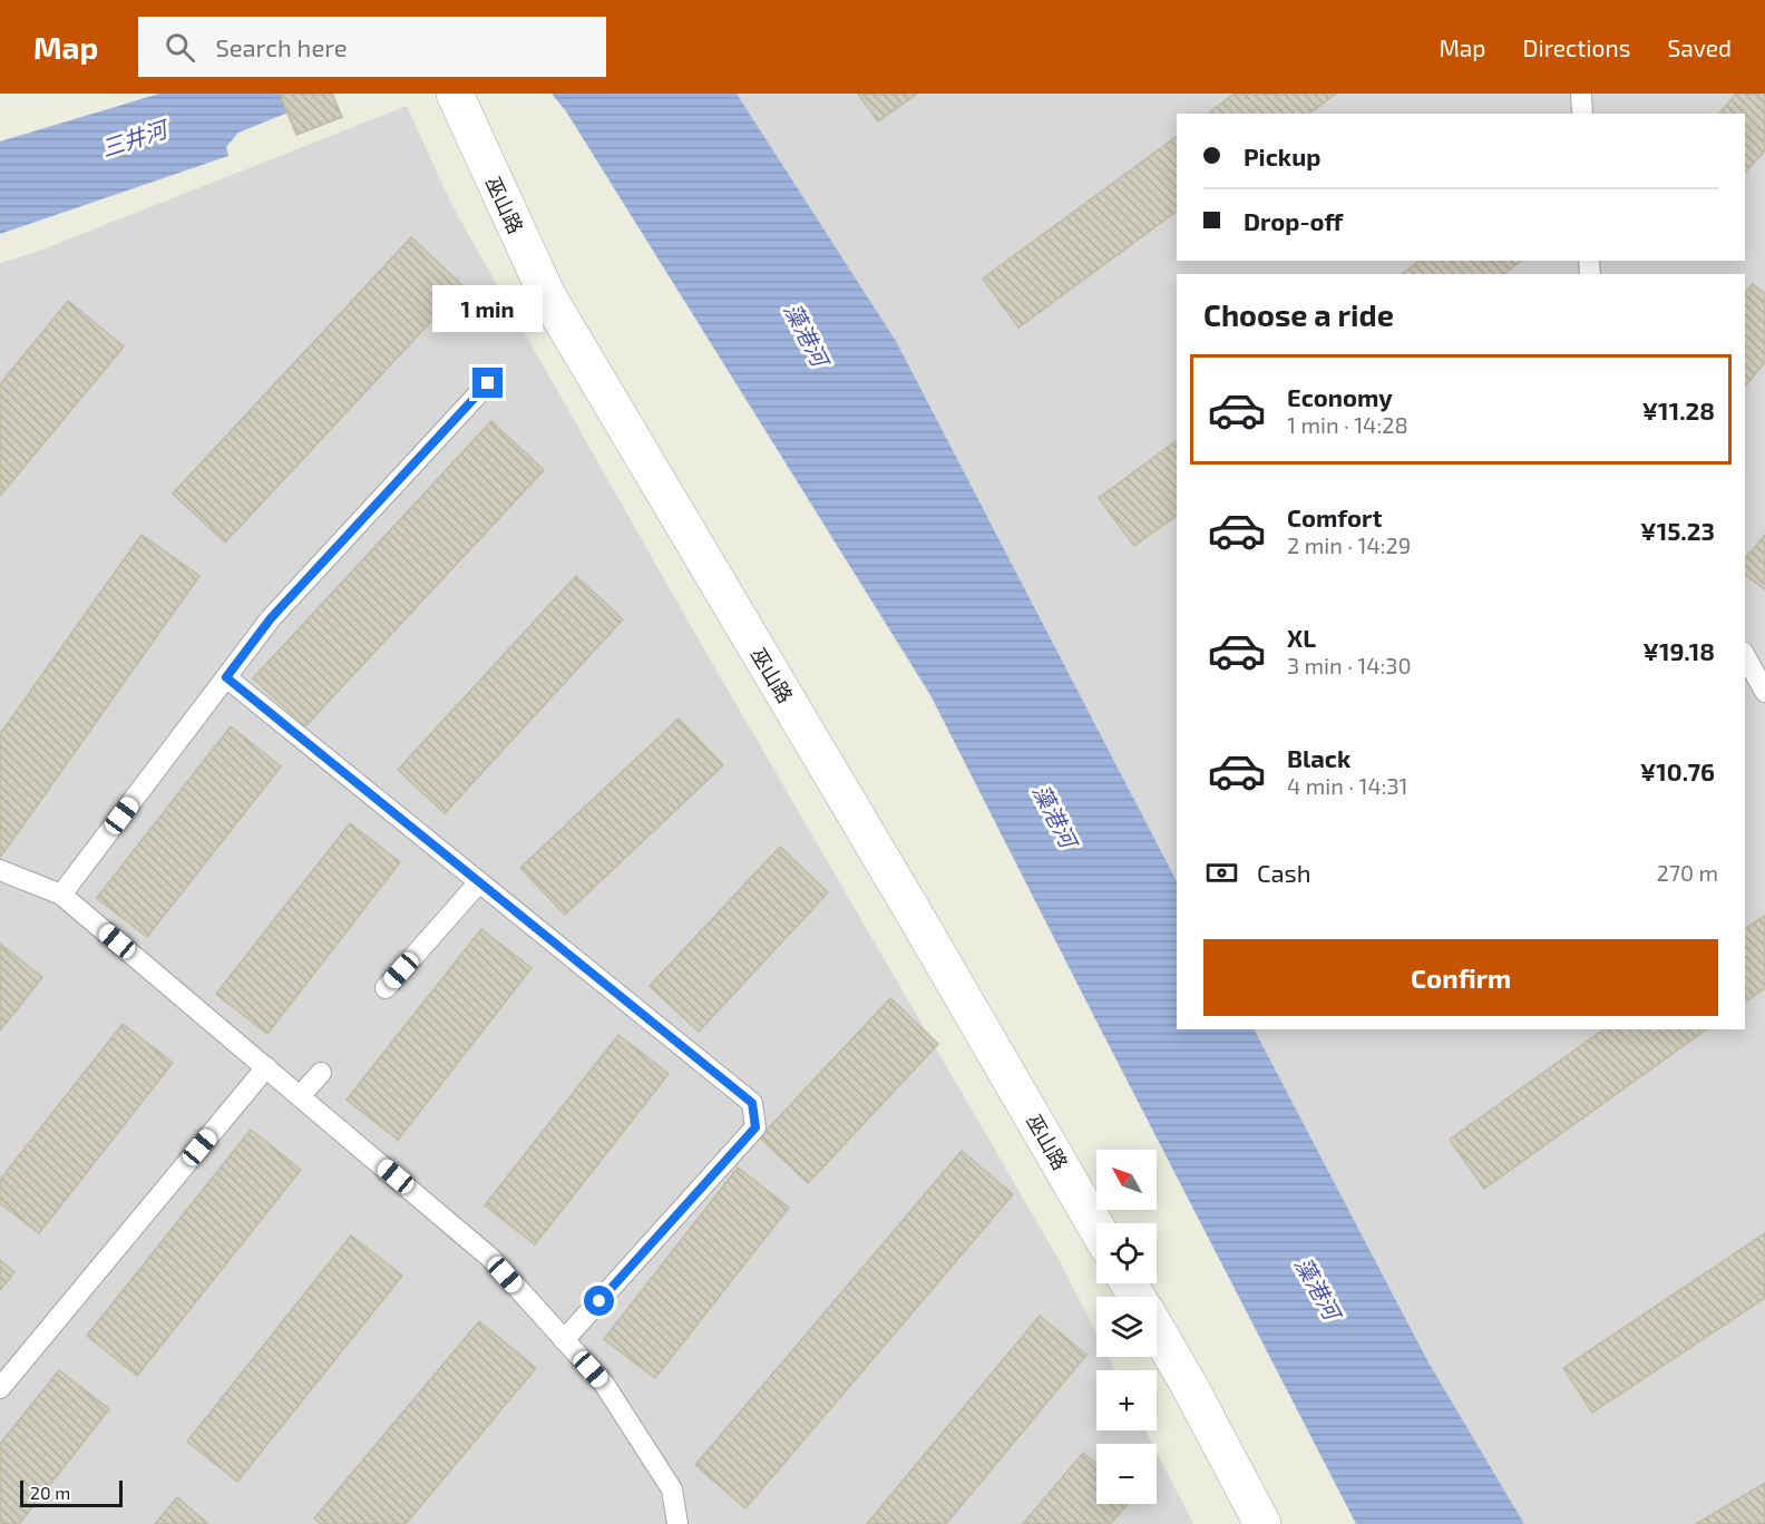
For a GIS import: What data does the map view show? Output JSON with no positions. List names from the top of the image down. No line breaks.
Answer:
{"streets":{"street":["巫山路"]},"water":["三井河","藻港河"],"scale_bar":"20 m","north":"top left","page":{"header":"Map","search":"Search here","nav":["Map","Directions","Saved"],"banner":["Pickup","Drop-off"],"heading":"Choose a ride","bubble":"1 min","list":[{"name":"Economy","note":"1 min · 14:28","value":"¥11.28"},{"name":"Comfort","note":"2 min · 14:29","value":"¥15.23"},{"name":"XL","note":"3 min · 14:30","value":"¥19.18"},{"name":"Black","note":"4 min · 14:31","value":"¥10.76"}],"pay":["Cash","270 m"],"buttons":"Confirm","map_buttons":["+","−"],"scale":"20 m"}}
